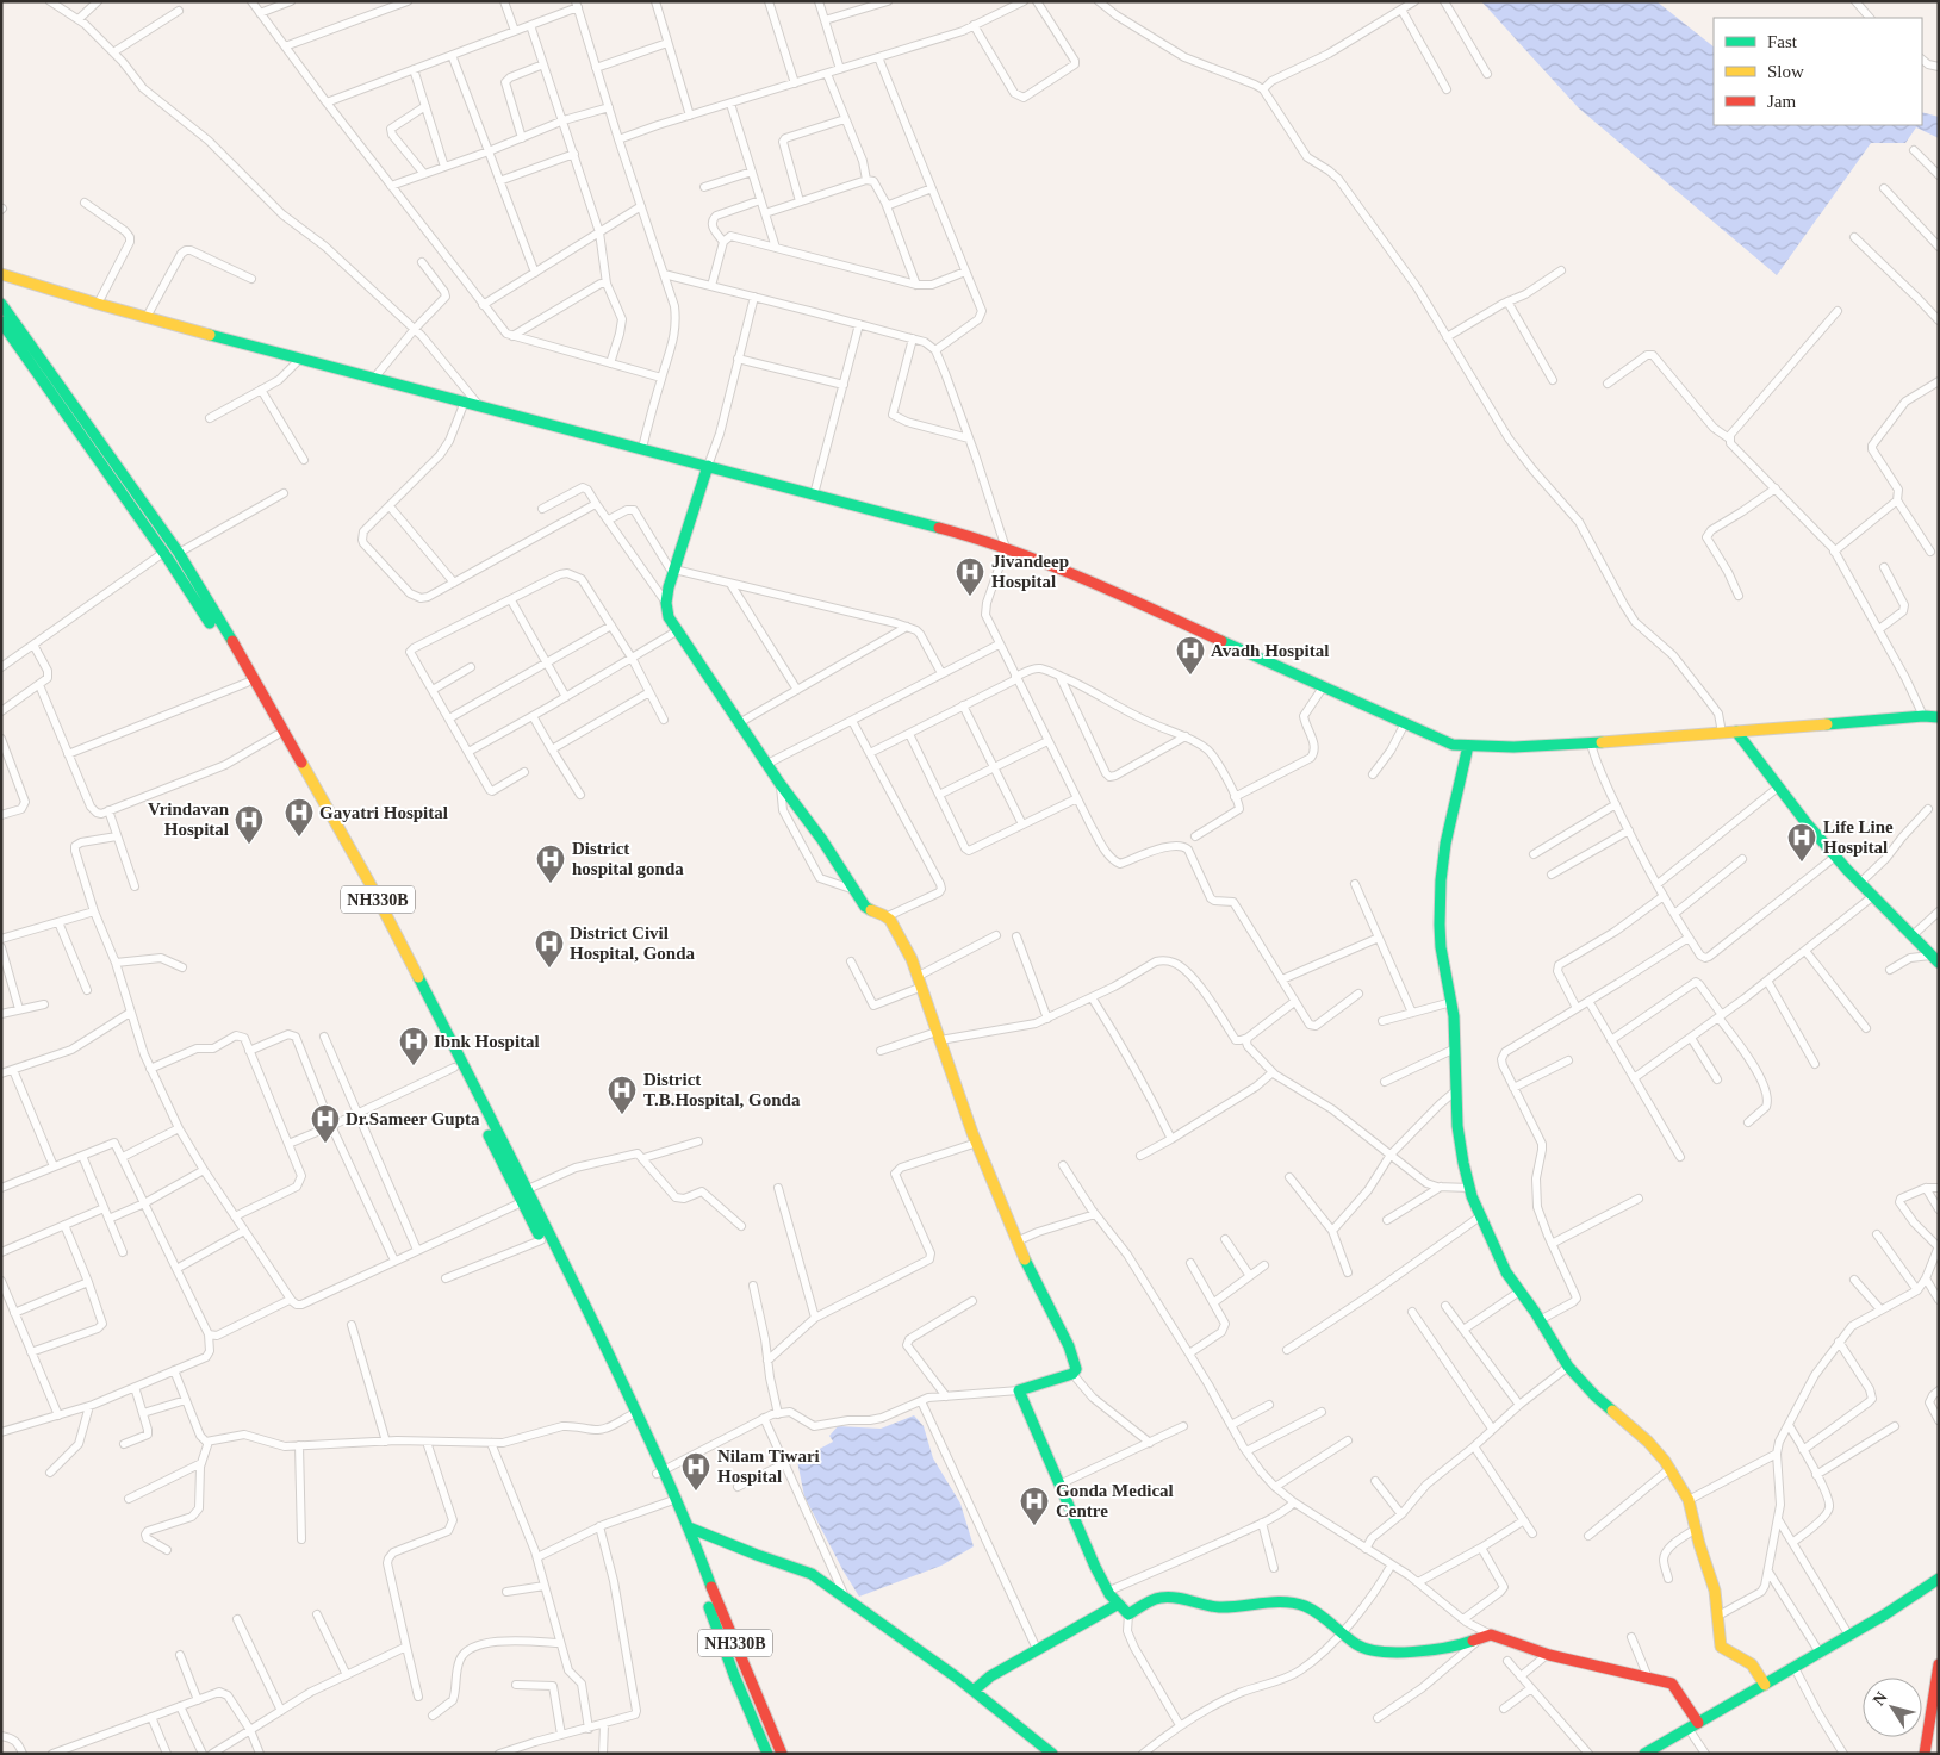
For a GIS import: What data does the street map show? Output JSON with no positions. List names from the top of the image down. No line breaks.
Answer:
{"streets":{"main road":["NH330B"]},"places":{"hospital":["Jivandeep Hospital","Avadh Hospital","Gayatri Hospital","Vrindavan Hospital","Life Line Hospital","District hospital gonda","District Civil Hospital, Gonda","Ibnk Hospital","District T.B.Hospital, Gonda","Dr.Sameer Gupta","Nilam Tiwari Hospital","Gonda Medical Centre"]},"legend":["Fast","Slow","Jam"],"north":"top left"}
